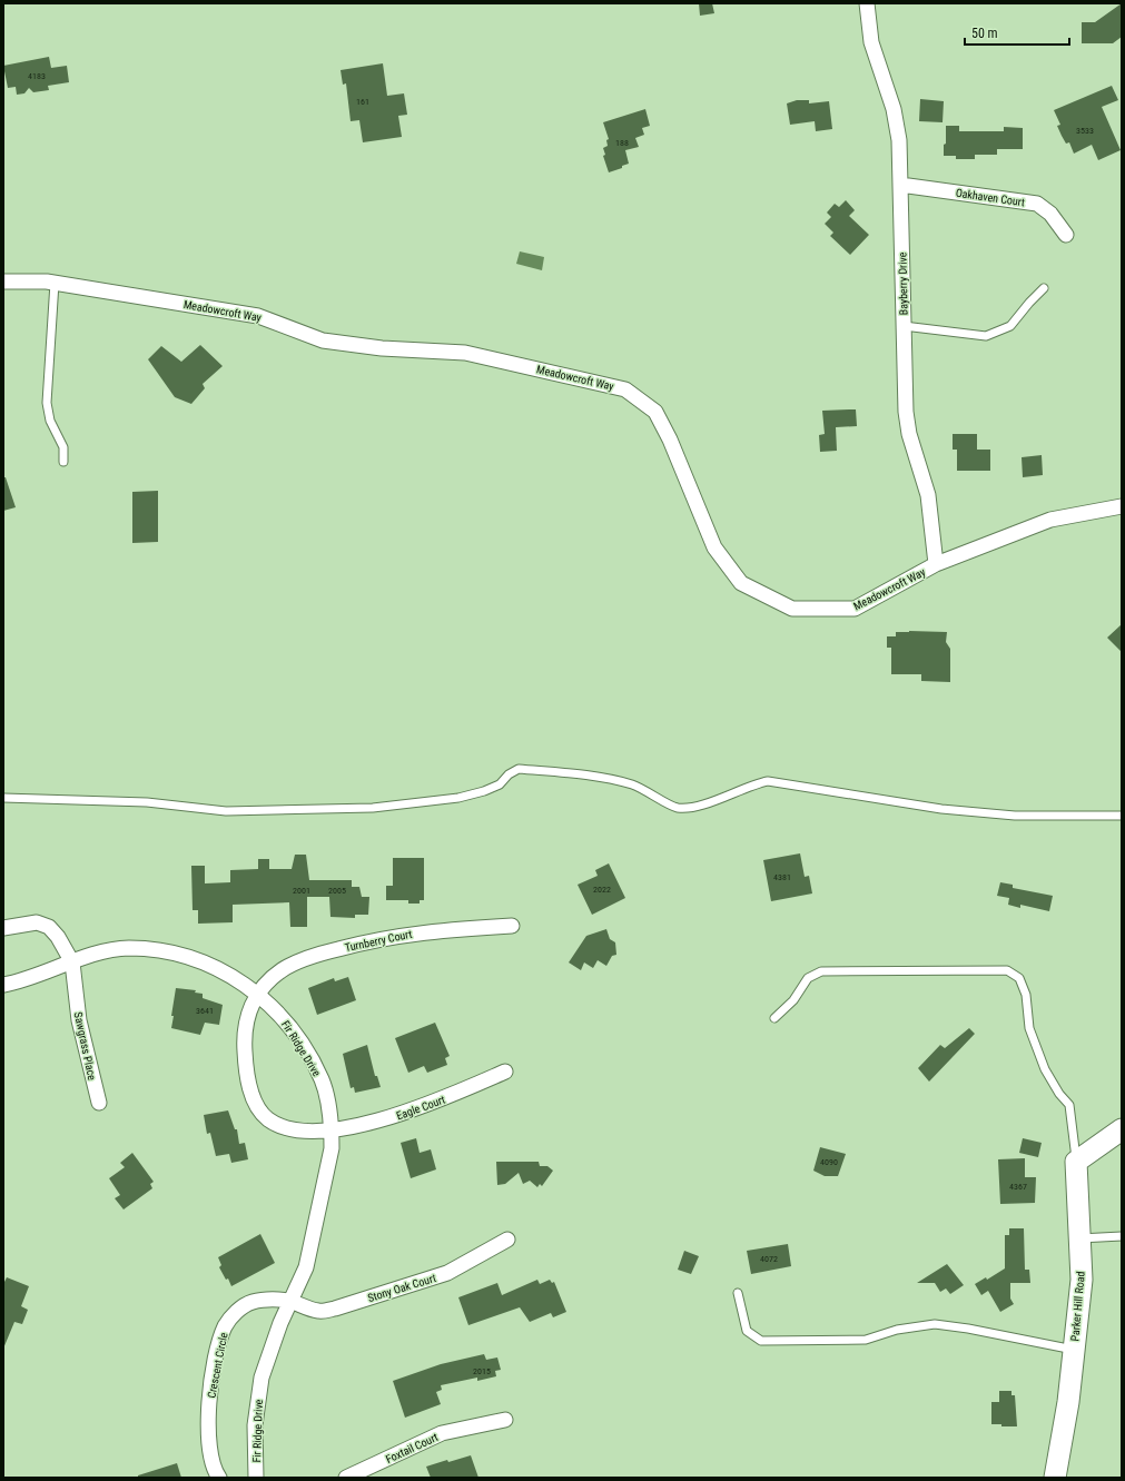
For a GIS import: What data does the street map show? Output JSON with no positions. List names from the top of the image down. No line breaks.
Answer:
{"streets":{"street":["Oakhaven Court","Bayberry Drive","Meadowcroft Way","Turnberry Court","Sawgrass Place","Fir Ridge Drive","Eagle Court","Stony Oak Court","Parker Hill Road","Crescent Circle","Foxtail Court"]},"crossings":[["Oakhaven Court","Bayberry Drive"],["Bayberry Drive","Meadowcroft Way"],["Turnberry Court","Fir Ridge Drive"],["Turnberry Court","Eagle Court"],["Sawgrass Place","Fir Ridge Drive"],["Fir Ridge Drive","Eagle Court"],["Fir Ridge Drive","Stony Oak Court"],["Fir Ridge Drive","Crescent Circle"],["Stony Oak Court","Crescent Circle"]],"house_numbers":["4183","161","3533","188","4381","2022","2001","2005","3641","4090","4367","4072","2015"],"scale_bar":"50 m"}
